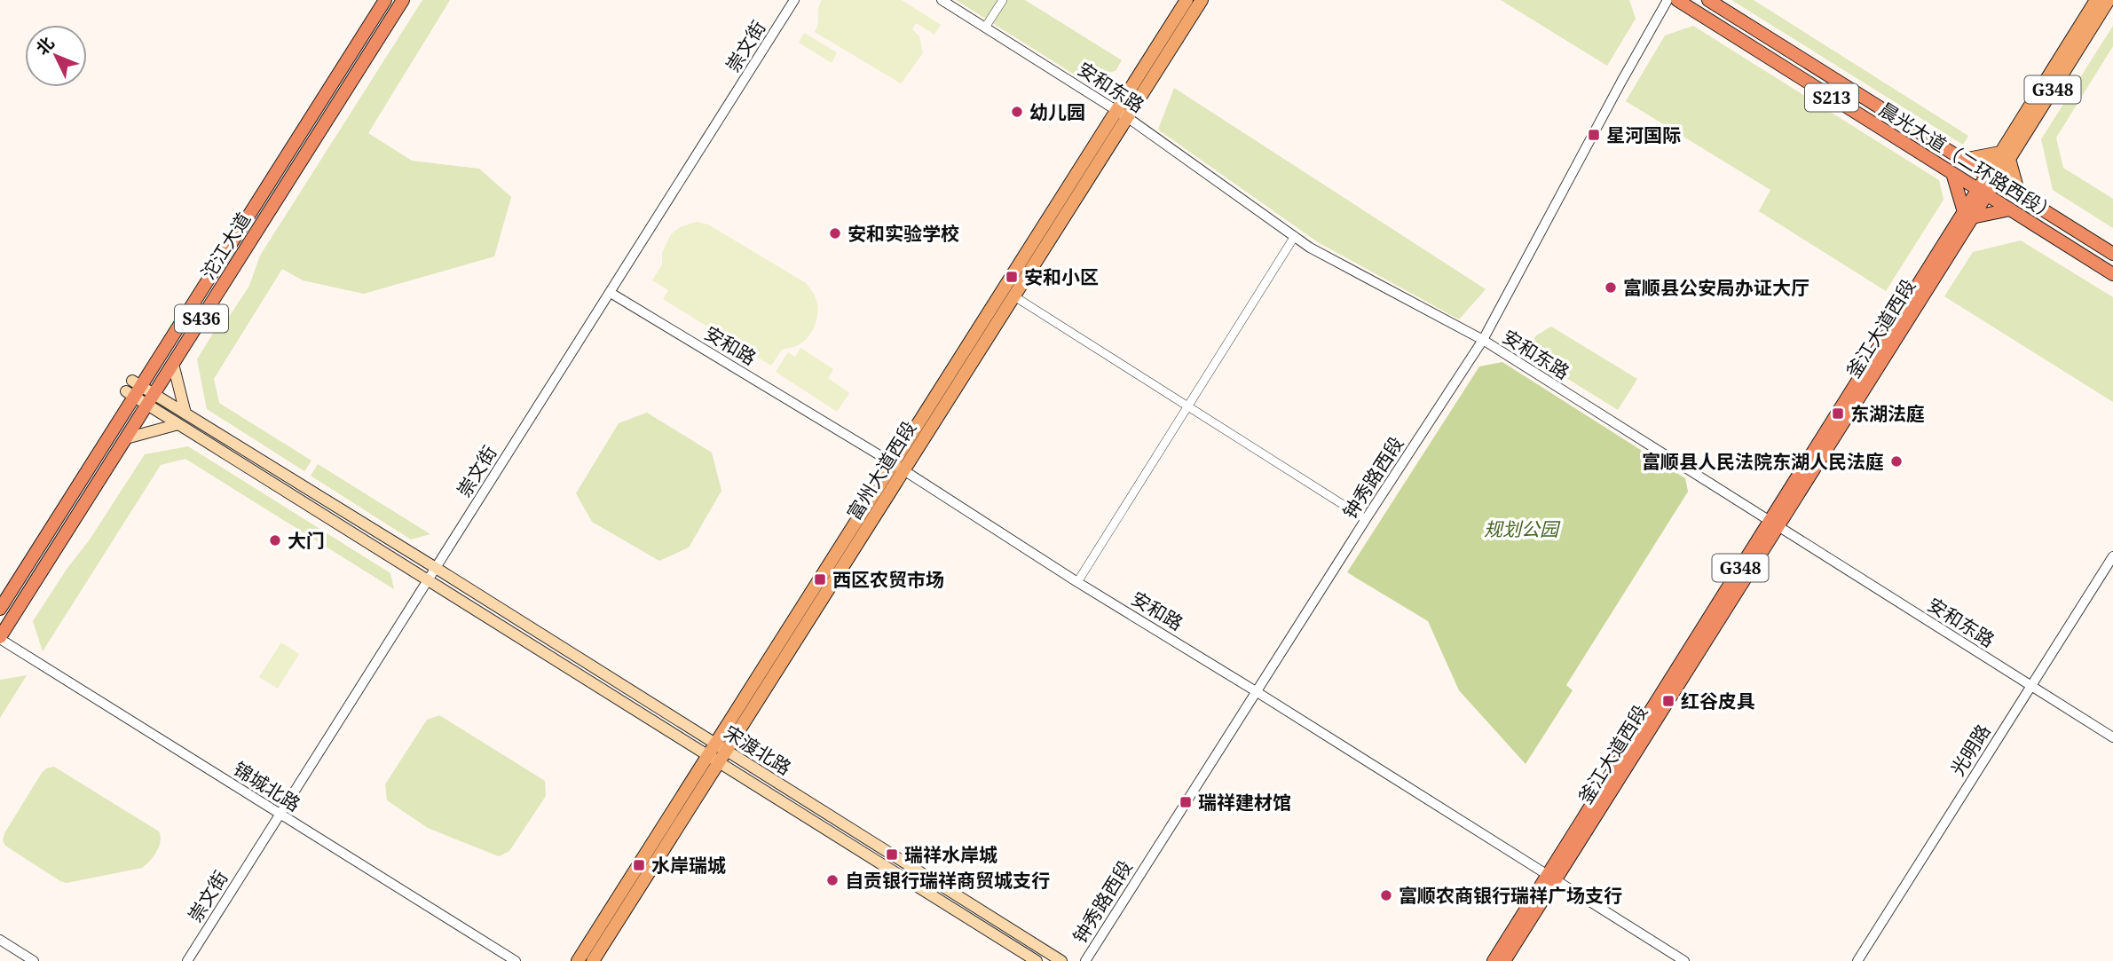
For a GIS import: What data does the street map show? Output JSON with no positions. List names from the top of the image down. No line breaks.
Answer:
{"streets":{"highway":["G348","S213","晨光大道（二环路西段）","沱江大道","S436","釜江大道西段"],"main road":["富州大道西段","宋渡北路"],"street":["崇文街","安和东路","安和路","钟秀路西段","光明路","锦城北路"]},"crossings":[["崇文街","安和路"],["崇文街","宋渡北路"],["崇文街","锦城北路"],["安和东路","釜江大道西段"],["安和东路","富州大道西段"],["安和东路","钟秀路西段"],["安和东路","光明路"],["晨光大道（二环路西段）","釜江大道西段"],["沱江大道","宋渡北路"],["沱江大道","锦城北路"],["釜江大道西段","安和路"],["安和路","富州大道西段"],["安和路","钟秀路西段"],["富州大道西段","宋渡北路"]],"parks":["规划公园"],"places":{"other":["幼儿园","安和实验学校","富顺县公安局办证大厅","富顺县人民法院东湖人民法庭","大门","自贡银行瑞祥商贸城支行","富顺农商银行瑞祥广场支行"],"transit":["星河国际","安和小区","东湖法庭","西区农贸市场","红谷皮具","瑞祥建材馆","瑞祥水岸城","水岸瑞城"]},"north":"top left"}
